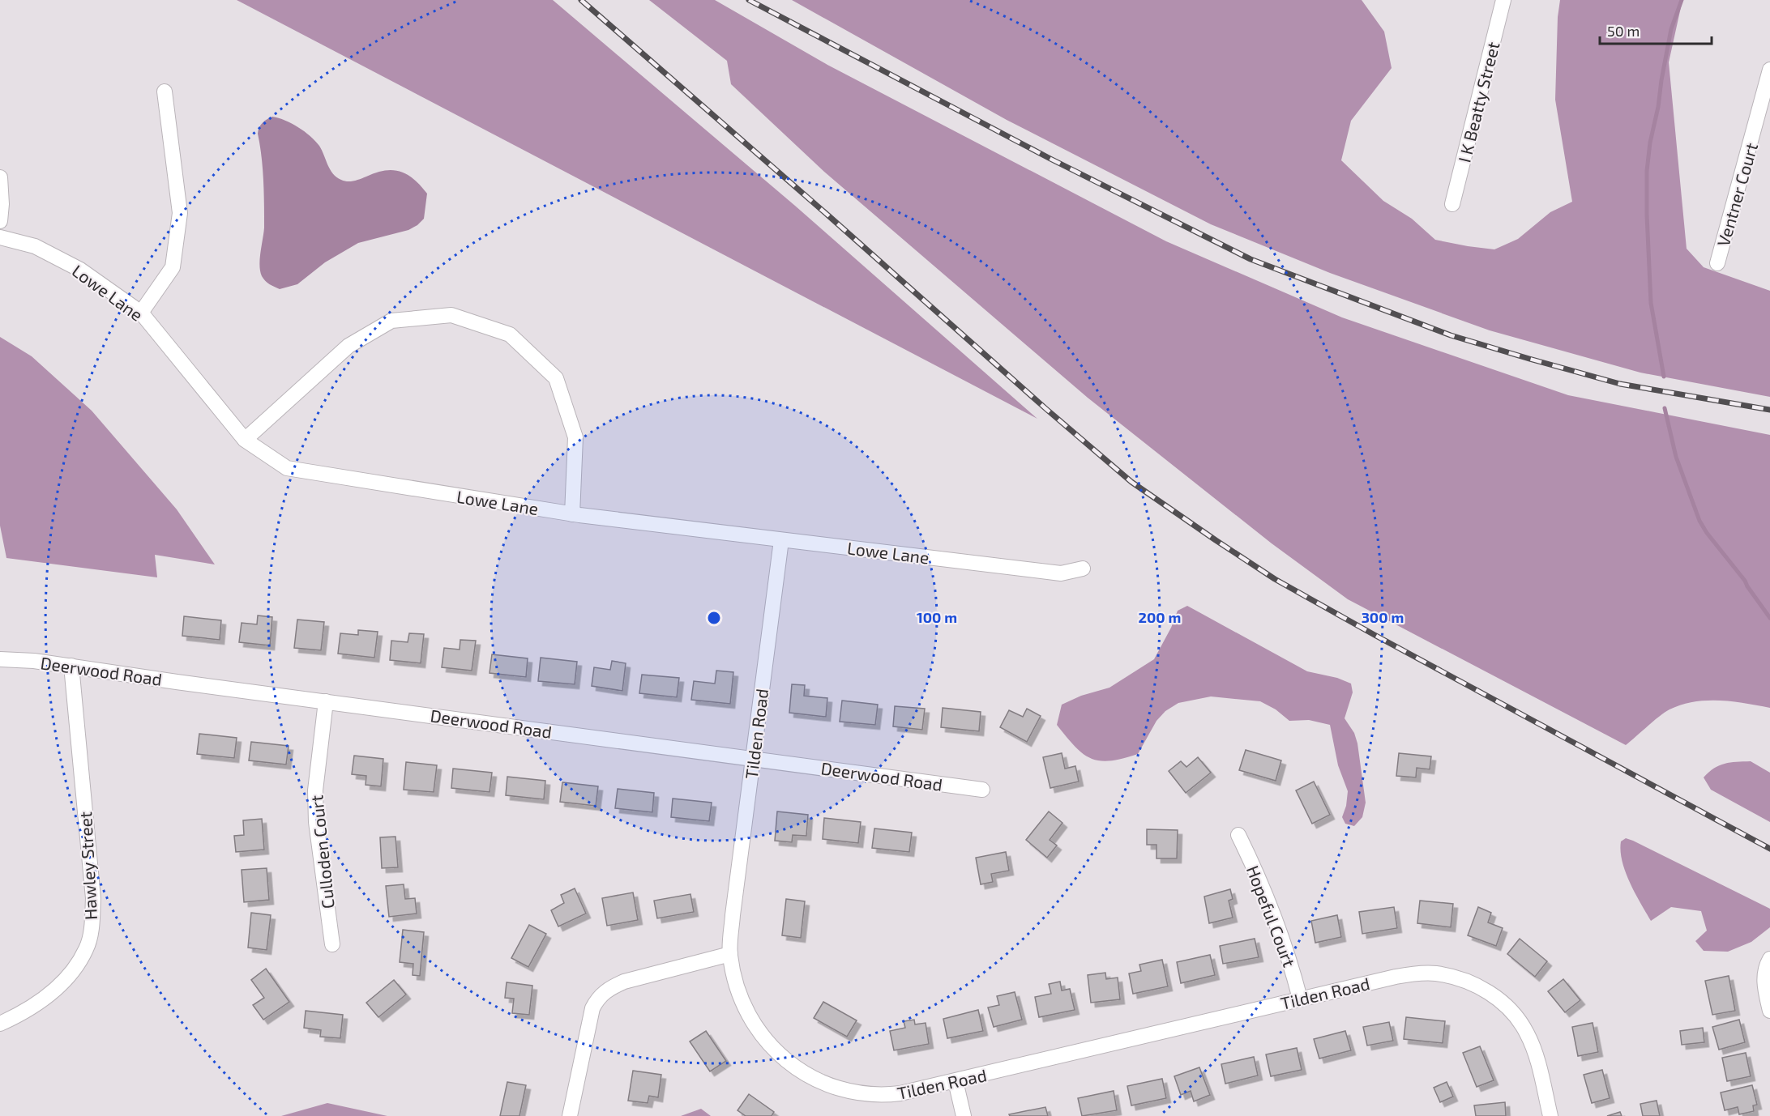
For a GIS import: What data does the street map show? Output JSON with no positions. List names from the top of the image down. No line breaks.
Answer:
{"streets":{"street":["I K Beatty Street","Ventner Court","Lowe Lane","Deerwood Road","Tilden Road","Culloden Court","Hawley Street","Hopeful Court"]},"crossings":[["Lowe Lane","Tilden Road"],["Deerwood Road","Tilden Road"],["Deerwood Road","Culloden Court"],["Deerwood Road","Hawley Street"],["Tilden Road","Hopeful Court"]],"scale_bar":"50 m","rings":["100 m","200 m","300 m"]}
